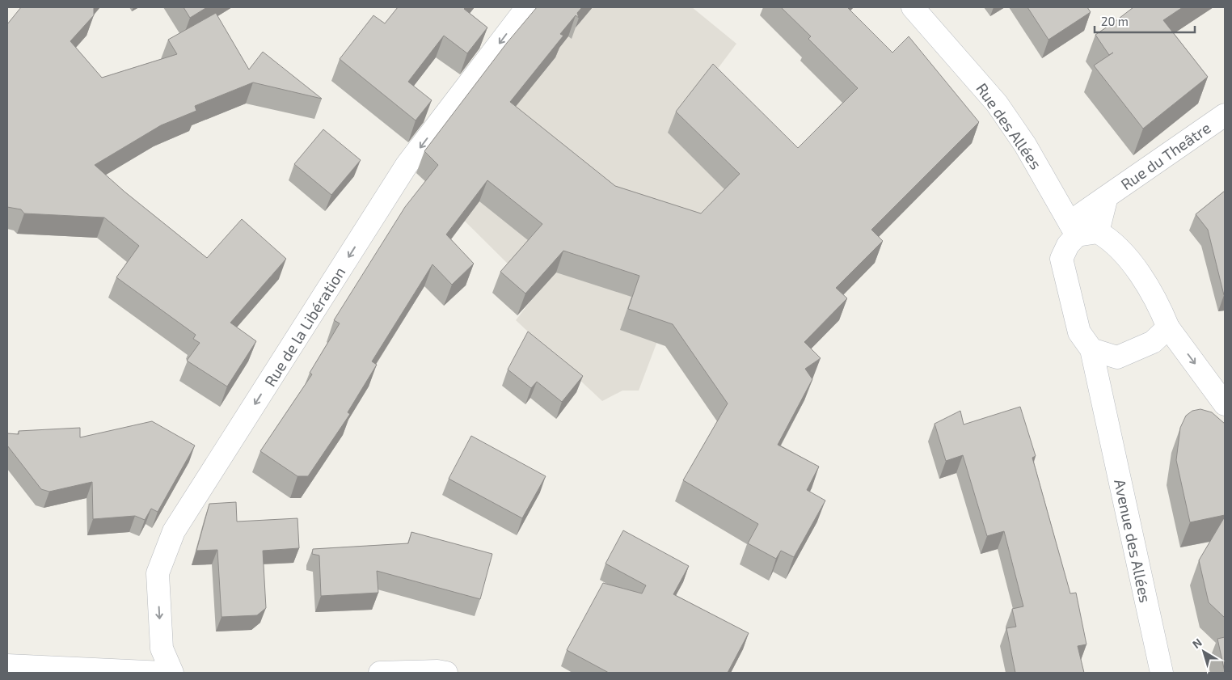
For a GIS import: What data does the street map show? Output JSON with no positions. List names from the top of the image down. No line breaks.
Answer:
{"streets":{"street":["Rue des Allées","Rue du Theâtre","Rue de la Libération","Avenue des Allées"]},"crossings":[["Rue des Allées","Rue du Theâtre"]],"one_way":["Rue de la Libération"],"scale_bar":"20 m","north":"top left"}
